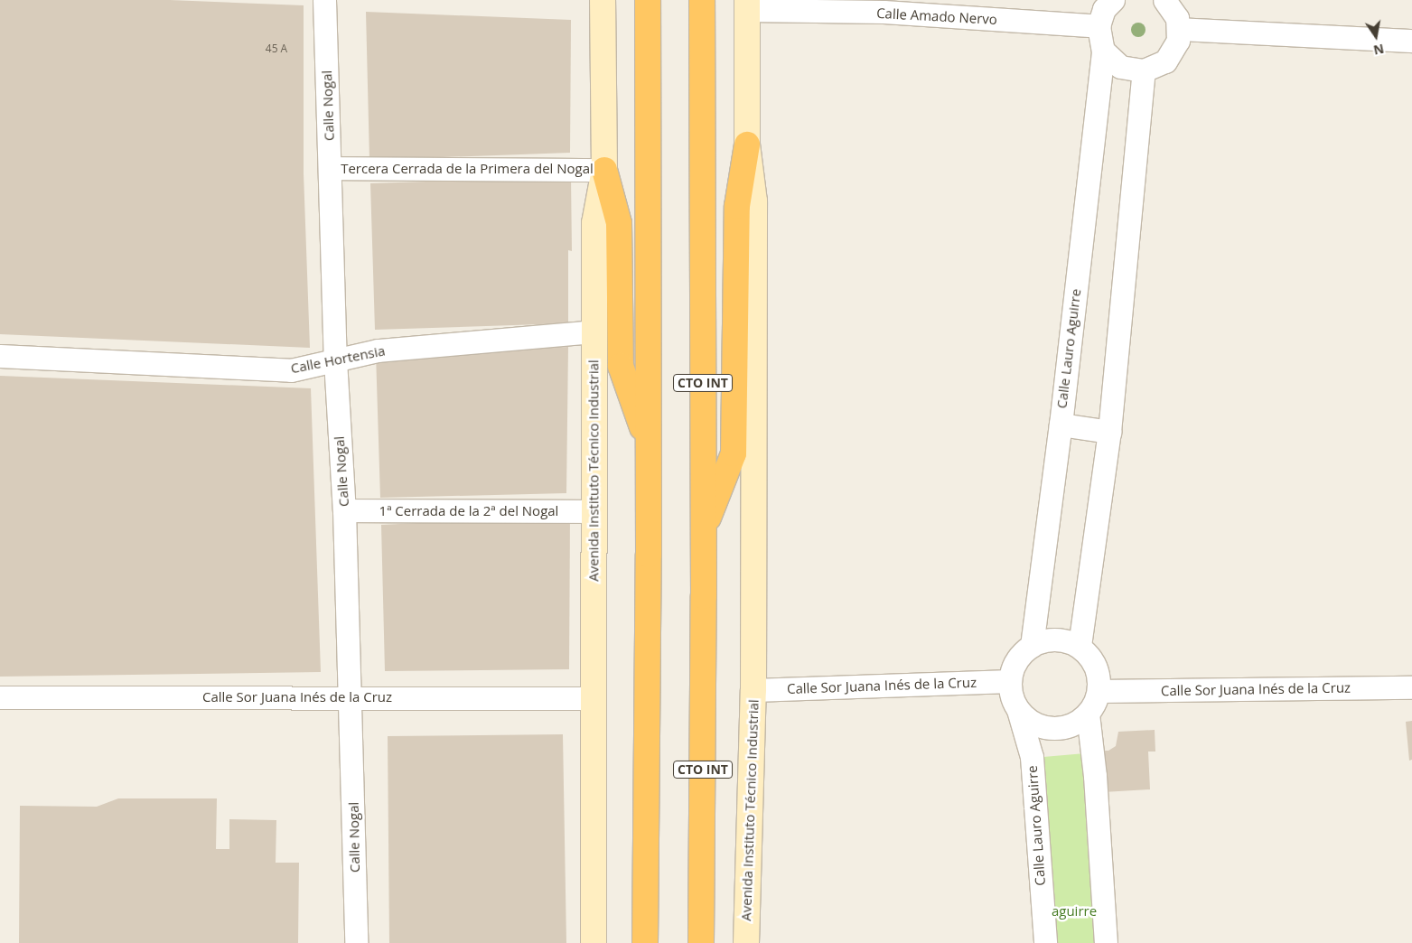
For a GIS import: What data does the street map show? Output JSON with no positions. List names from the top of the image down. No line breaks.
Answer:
{"streets":{"highway":["CTO INT"],"main road":["Avenida Instituto Técnico Industrial"],"street":["Calle Amado Nervo","Calle Nogal","Tercera Cerrada de la Primera del Nogal","Calle Lauro Aguirre","Calle Hortensia","1ª Cerrada de la 2ª del Nogal","Calle Sor Juana Inés de la Cruz"]},"crossings":[["Calle Amado Nervo","Calle Lauro Aguirre"],["Calle Amado Nervo","Avenida Instituto Técnico Industrial"],["Calle Nogal","Tercera Cerrada de la Primera del Nogal"],["Calle Nogal","Calle Hortensia"],["Calle Nogal","1ª Cerrada de la 2ª del Nogal"],["Calle Nogal","Calle Sor Juana Inés de la Cruz"],["Tercera Cerrada de la Primera del Nogal","Avenida Instituto Técnico Industrial"],["Calle Lauro Aguirre","Calle Sor Juana Inés de la Cruz"],["Calle Hortensia","Avenida Instituto Técnico Industrial"],["Avenida Instituto Técnico Industrial","1ª Cerrada de la 2ª del Nogal"],["Avenida Instituto Técnico Industrial","Calle Sor Juana Inés de la Cruz"]],"parks":["aguirre"],"house_numbers":["45 A"],"north":"bottom"}
